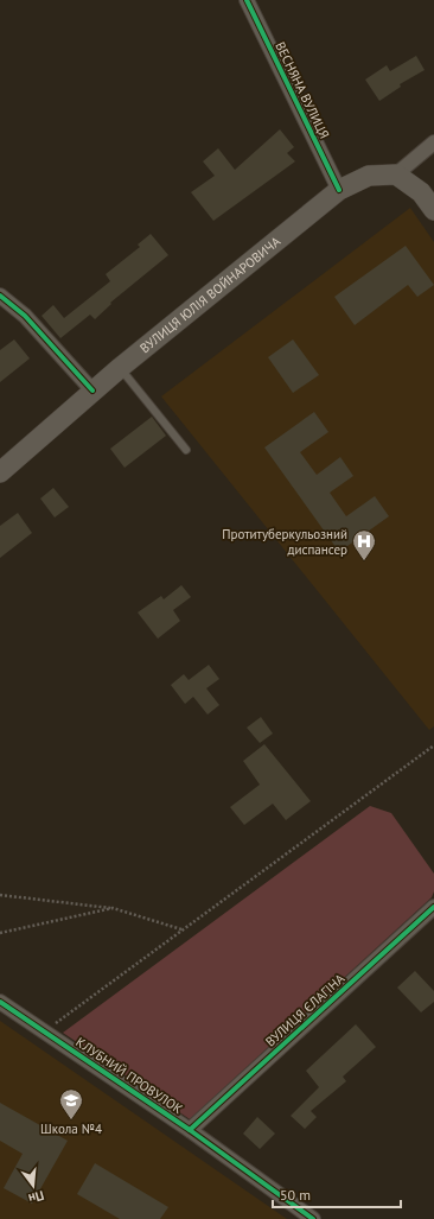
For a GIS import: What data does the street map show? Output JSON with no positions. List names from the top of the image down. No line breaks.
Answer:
{"streets":{"main road":["ВУЛИЦЯ ЮЛІЯ ВОЙНАРОВИЧА"],"street":["ВЕСНЯНА ВУЛИЦЯ","ВУЛИЦЯ ЄЛАГІНА","КЛУБНИЙ ПРОВУЛОК"]},"crossings":[["ВЕСНЯНА ВУЛИЦЯ","ВУЛИЦЯ ЮЛІЯ ВОЙНАРОВИЧА"],["ВУЛИЦЯ ЄЛАГІНА","КЛУБНИЙ ПРОВУЛОК"]],"places":{"hospital":["Протитуберкульозний диспансер"],"school or university":["Школа №4"]},"scale_bar":"50 m","north":"bottom"}
